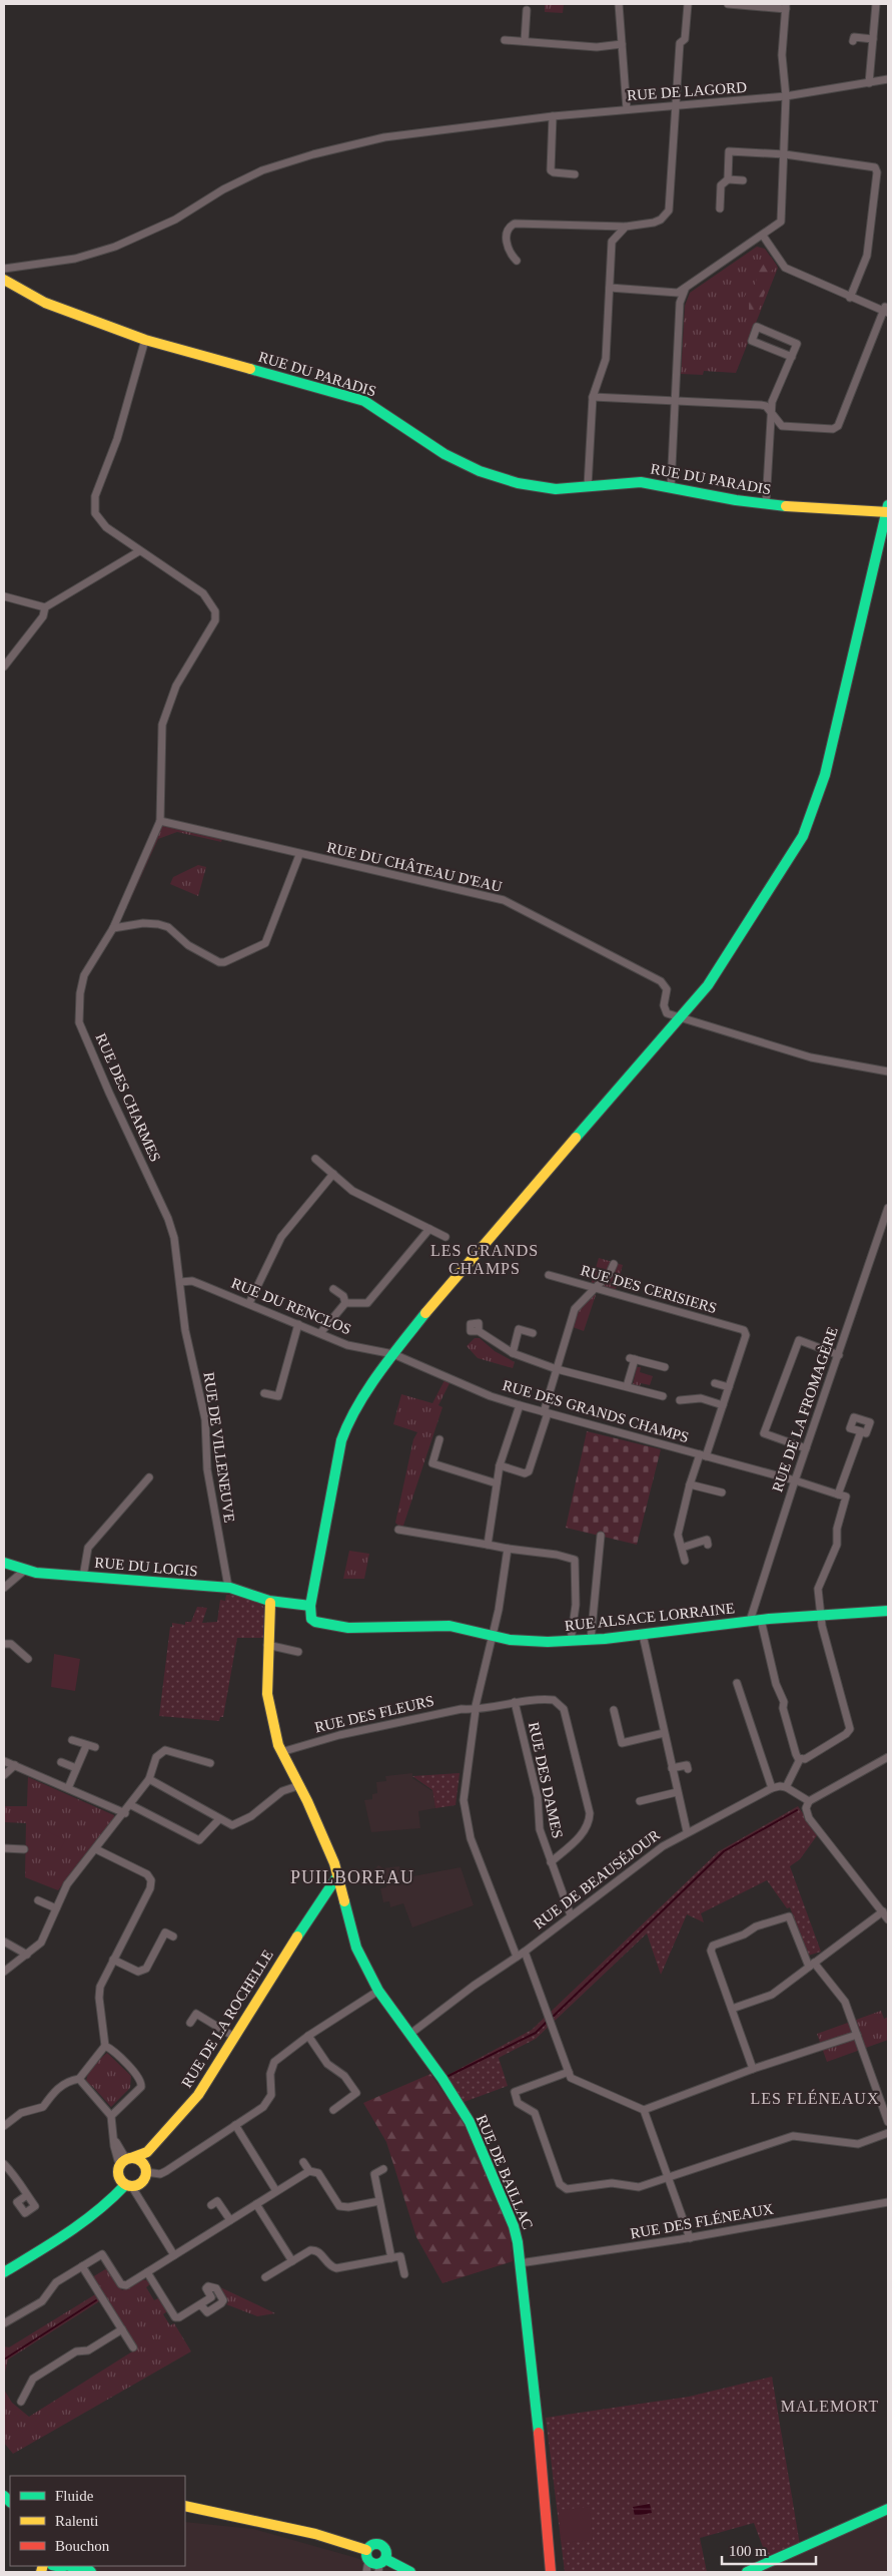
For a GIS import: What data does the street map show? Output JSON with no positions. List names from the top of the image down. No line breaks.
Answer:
{"streets":{"street":["RUE DE LAGORD","RUE DU PARADIS","RUE DU CHÂTEAU D'EAU","RUE DES CHARMES","RUE DES CERISIERS","RUE DU RENCLOS","RUE DE LA FROMAGÈRE","RUE DES GRANDS CHAMPS","RUE DE VILLENEUVE","RUE DU LOGIS","RUE ALSACE LORRAINE","RUE DES FLEURS","RUE DES DAMES","RUE DE BEAUSÉJOUR","RUE DE LA ROCHELLE","RUE DE BAILLAC","RUE DES FLÉNEAUX"]},"crossings":[["RUE DU CHÂTEAU D'EAU","RUE DES CHARMES"],["RUE DES CHARMES","RUE DU RENCLOS"],["RUE DES CHARMES","RUE DE VILLENEUVE"],["RUE DU RENCLOS","RUE DES GRANDS CHAMPS"],["RUE DU RENCLOS","RUE DE VILLENEUVE"],["RUE DE LA FROMAGÈRE","RUE DES GRANDS CHAMPS"],["RUE DE LA FROMAGÈRE","RUE ALSACE LORRAINE"],["RUE DE VILLENEUVE","RUE DU LOGIS"],["RUE DU LOGIS","RUE ALSACE LORRAINE"],["RUE DU LOGIS","RUE DE BAILLAC"],["RUE DES FLEURS","RUE DES DAMES"],["RUE DES FLEURS","RUE DE BAILLAC"],["RUE DES DAMES","RUE DE BEAUSÉJOUR"],["RUE DE BEAUSÉJOUR","RUE DE BAILLAC"],["RUE DE LA ROCHELLE","RUE DE BAILLAC"],["RUE DE BAILLAC","RUE DES FLÉNEAUX"]],"districts":["LES GRANDS CHAMPS","PUILBOREAU","LES FLÉNEAUX","MALEMORT"],"legend":["Fluide","Ralenti","Bouchon"],"scale_bar":"100 m"}
